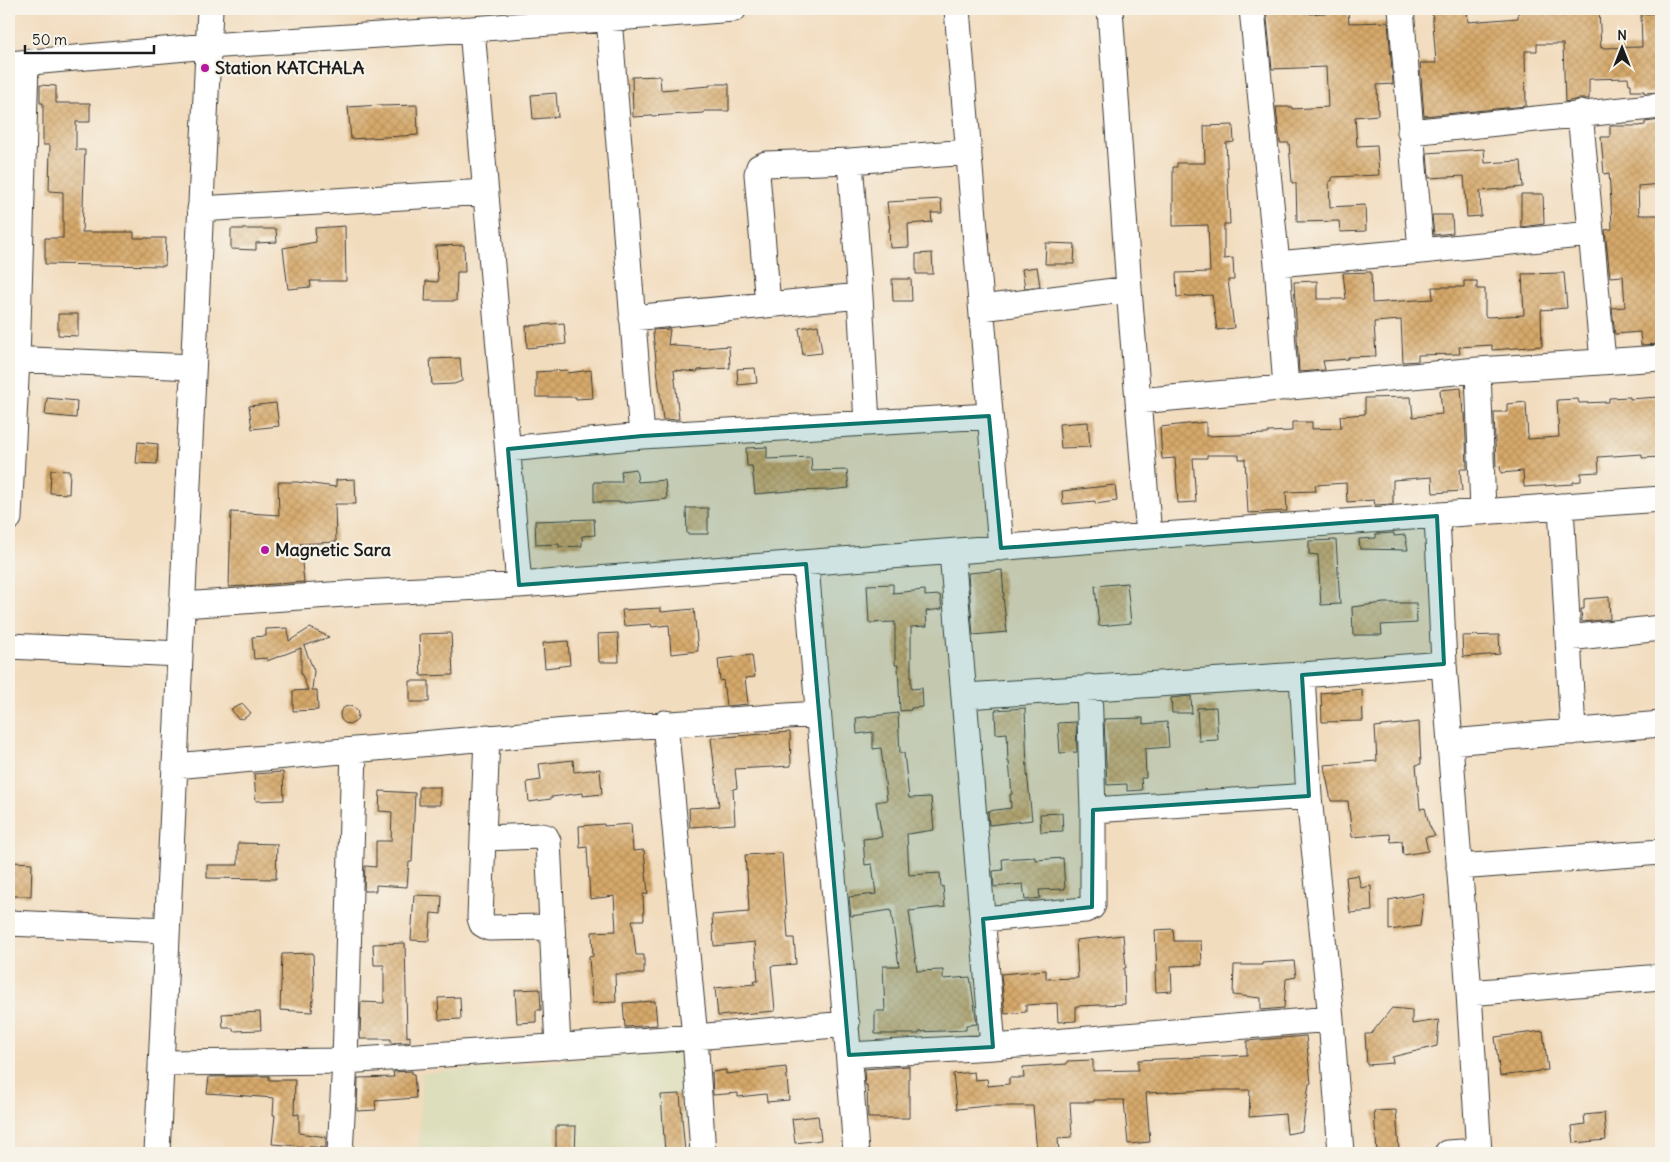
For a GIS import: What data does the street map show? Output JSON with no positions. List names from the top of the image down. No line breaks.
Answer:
{"places":["Station KATCHALA","Magnetic Sara"],"scale_bar":"50 m","north":"top"}
